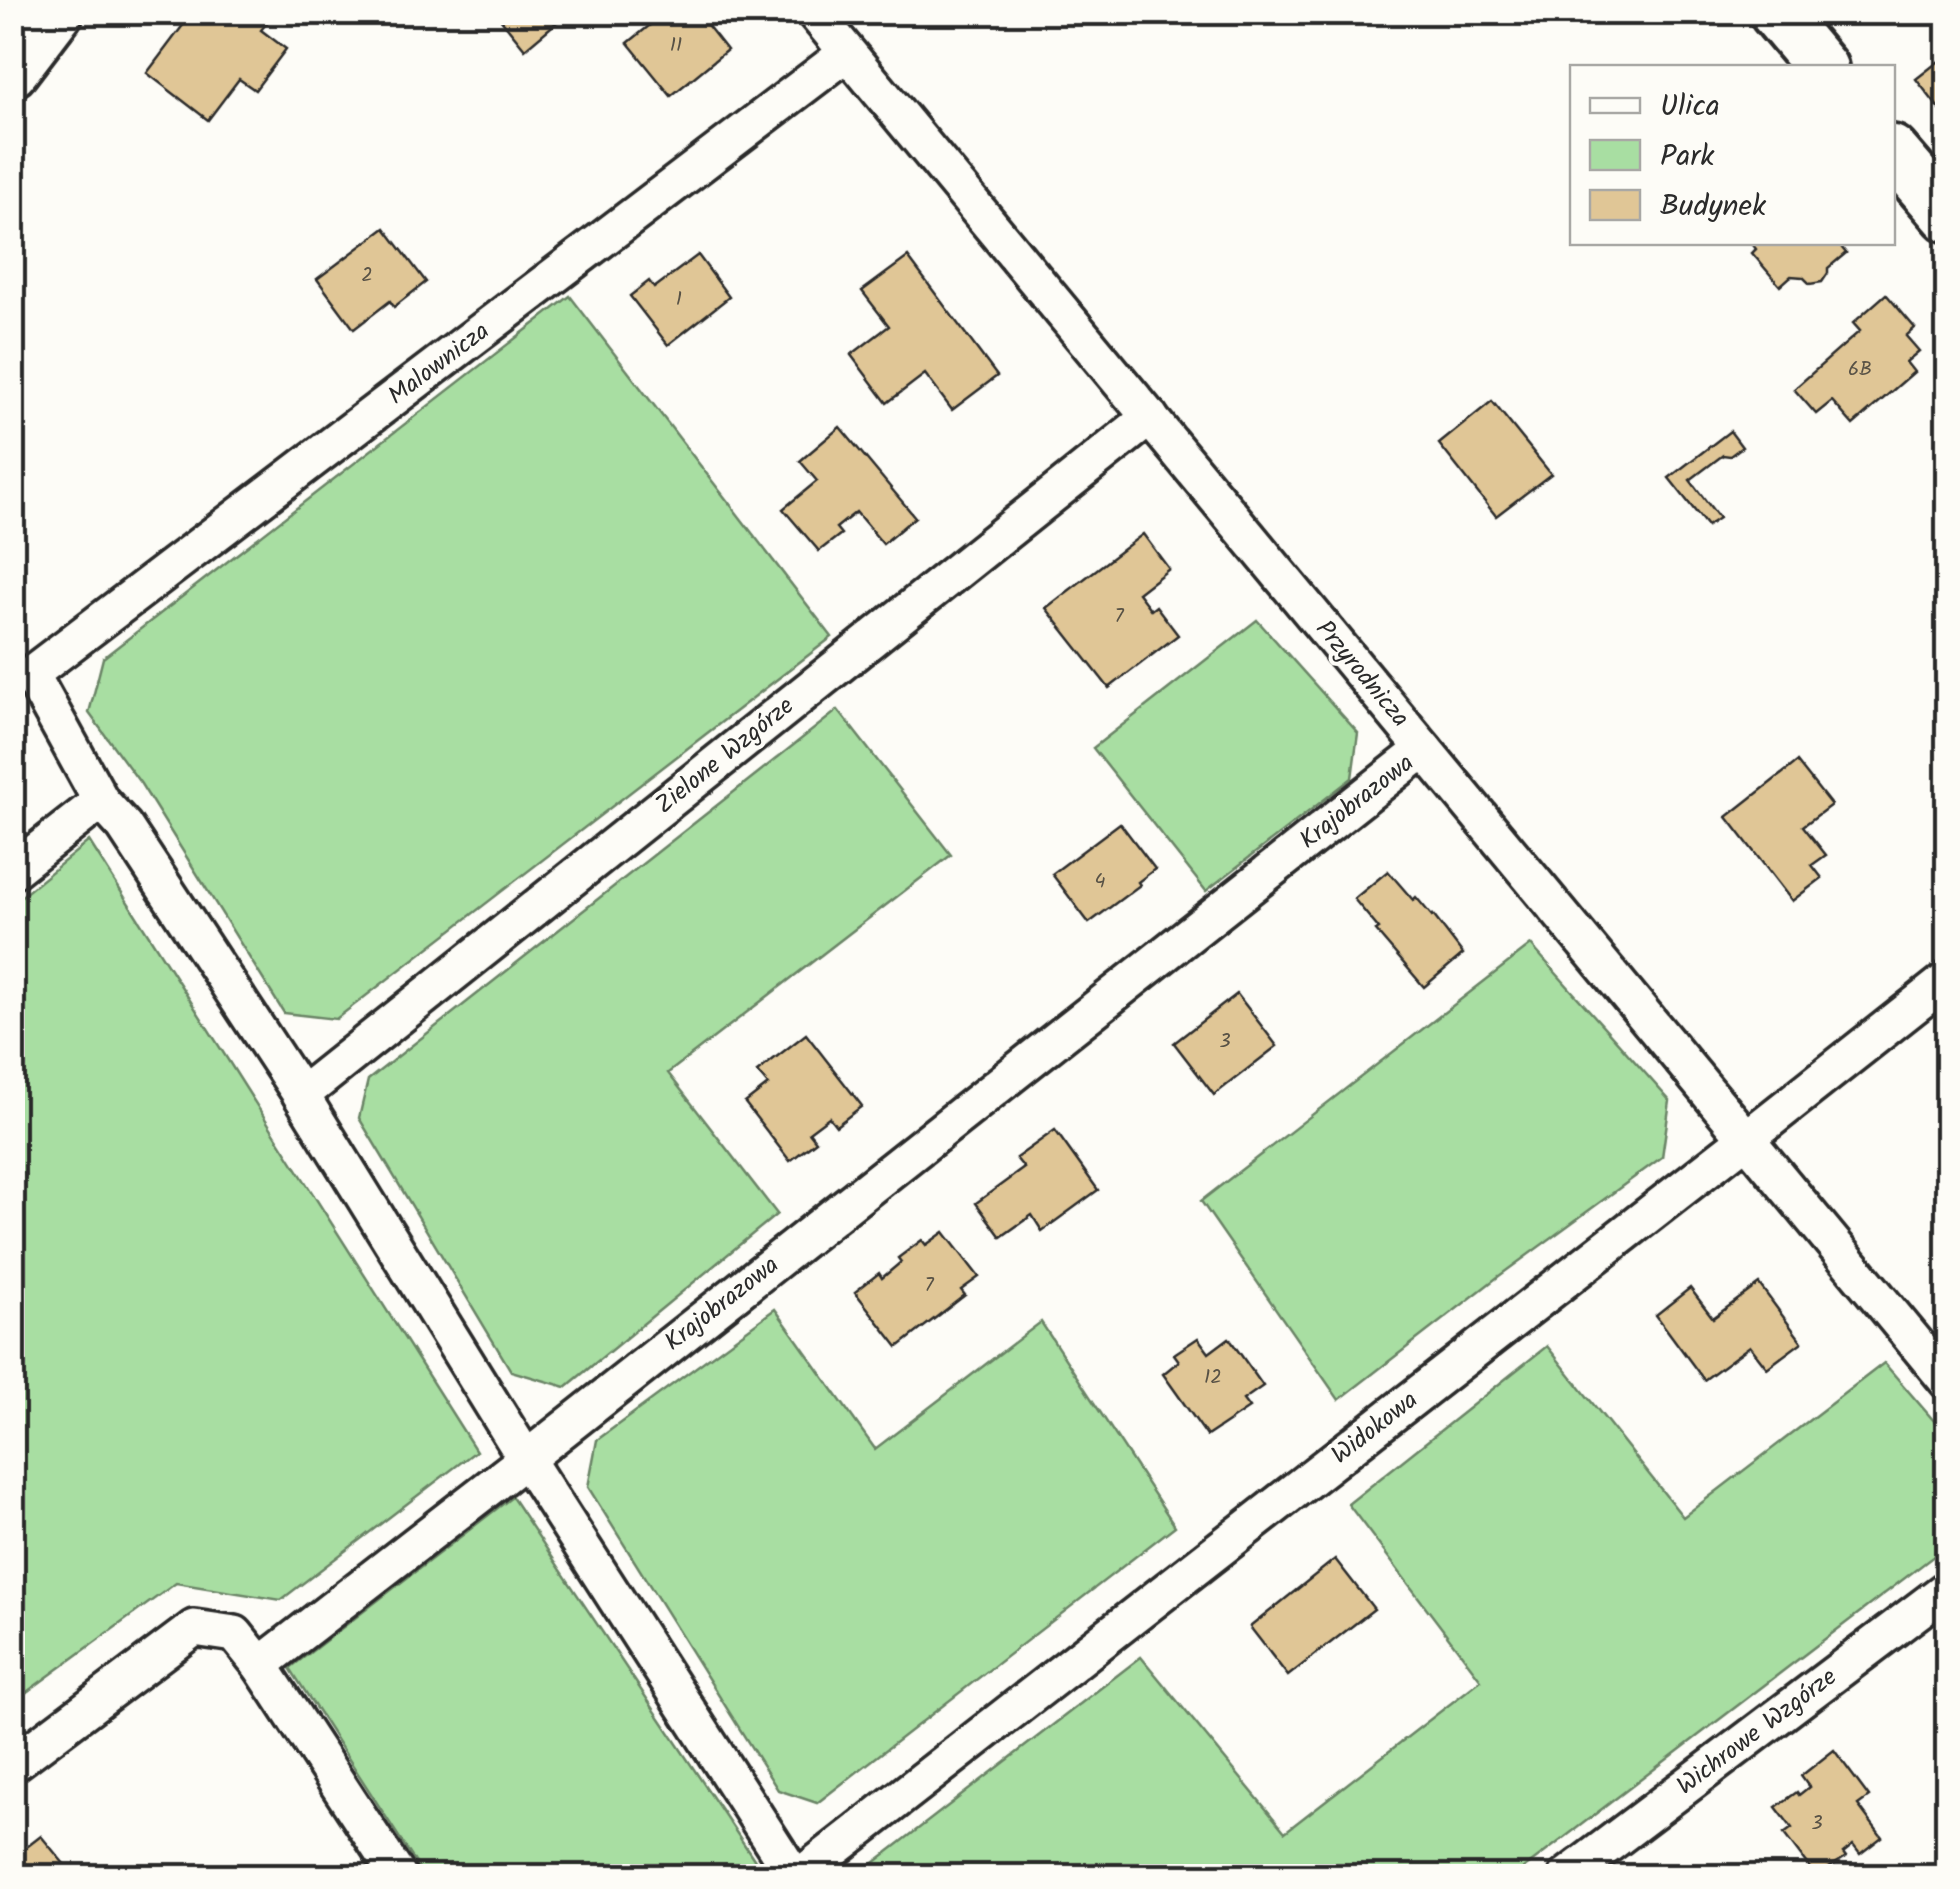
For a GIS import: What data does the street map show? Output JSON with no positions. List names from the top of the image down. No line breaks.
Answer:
{"streets":{"street":["Malownicza","Przyrodnicza","Zielone Wzgórze","Krajobrazowa","Widokowa","Wichrowe Wzgórze"]},"crossings":[["Malownicza","Przyrodnicza"],["Przyrodnicza","Zielone Wzgórze"],["Przyrodnicza","Krajobrazowa"],["Przyrodnicza","Widokowa"]],"house_numbers":["11","2","1","6B","7","4","3","7","12","3"],"legend":["Ulica","Park","Budynek"]}
